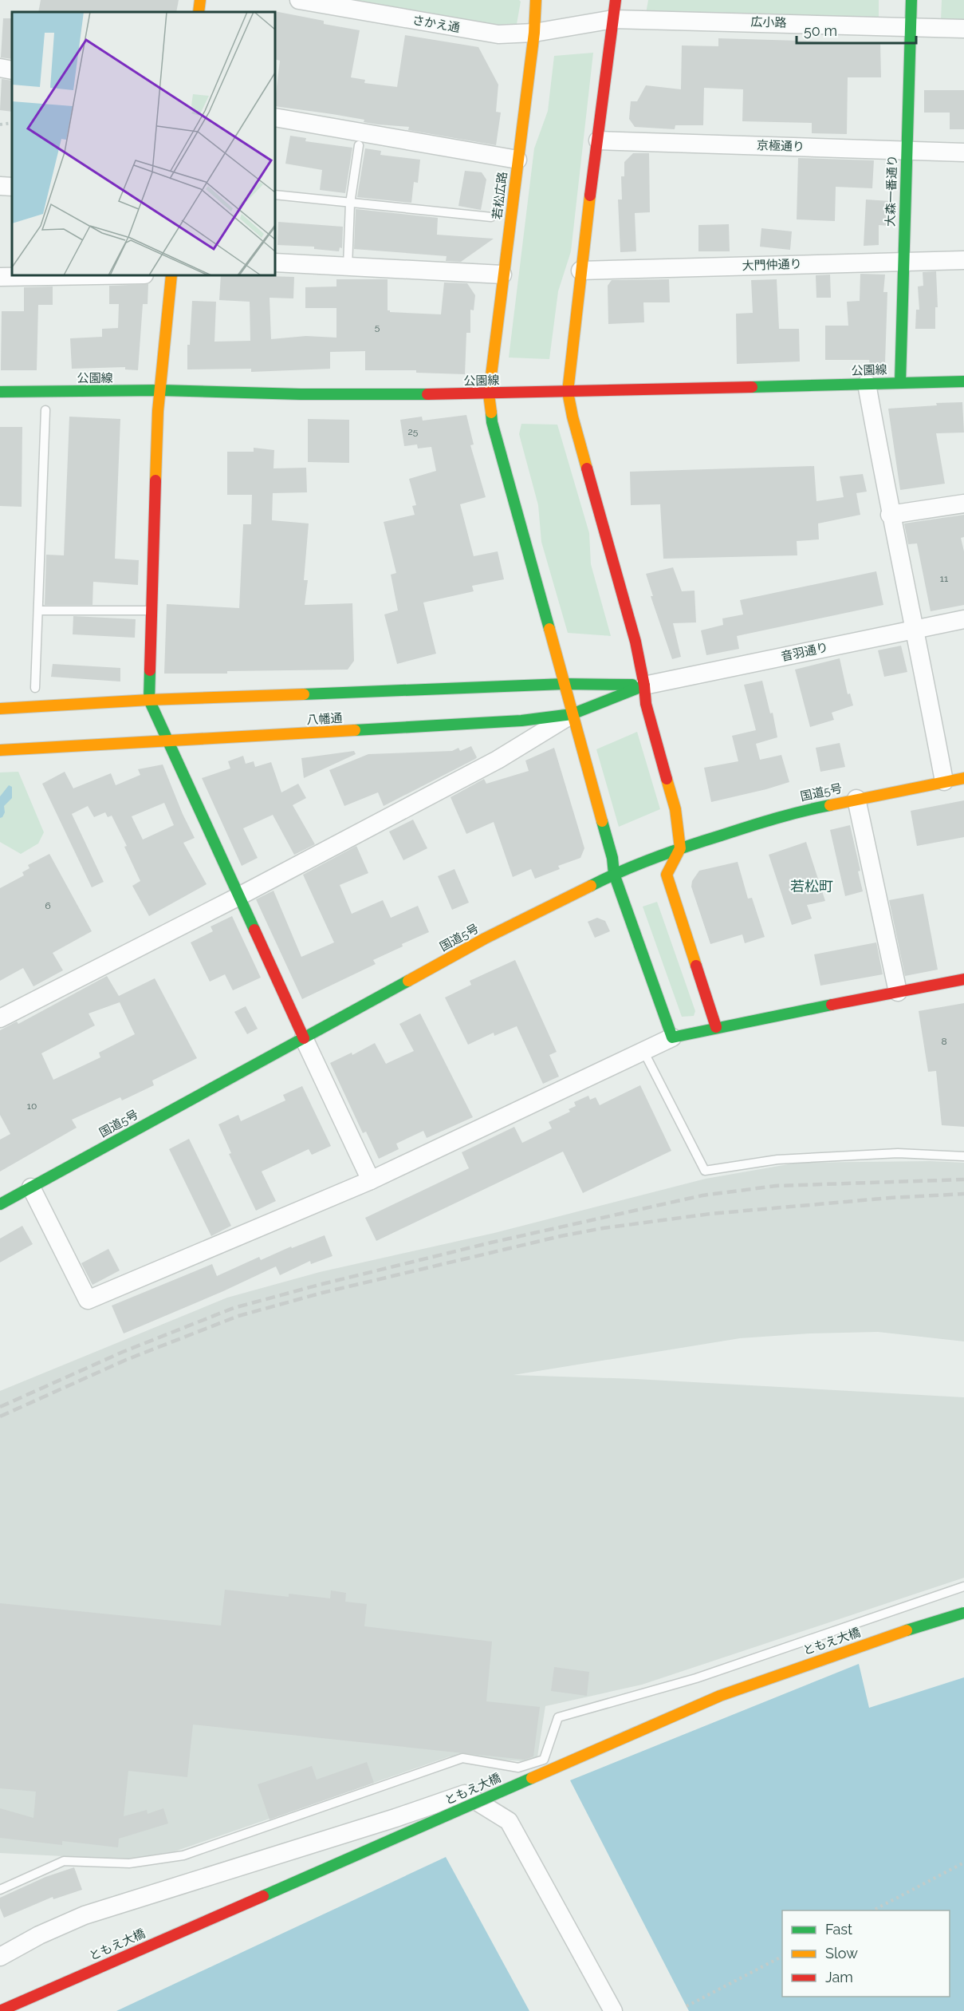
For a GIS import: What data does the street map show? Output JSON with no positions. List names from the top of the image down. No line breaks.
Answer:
{"streets":{"main road":["大森一番通り","若松広路","公園線","八幡通","国道5号","ともえ大橋"],"street":["広小路","さかえ通","京極通り","大門仲通り","音羽通り"]},"crossings":[["広小路","さかえ通"],["広小路","大森一番通り"],["さかえ通","若松広路"],["京極通り","大森一番通り"],["大森一番通り","大門仲通り"],["大森一番通り","公園線"],["若松広路","公園線"],["若松広路","八幡通"],["若松広路","国道5号"],["音羽通り","八幡通"]],"districts":["若松町"],"house_numbers":["5","25","11","6","8","10"],"legend":["Fast","Slow","Jam"],"scale_bar":"50 m"}
